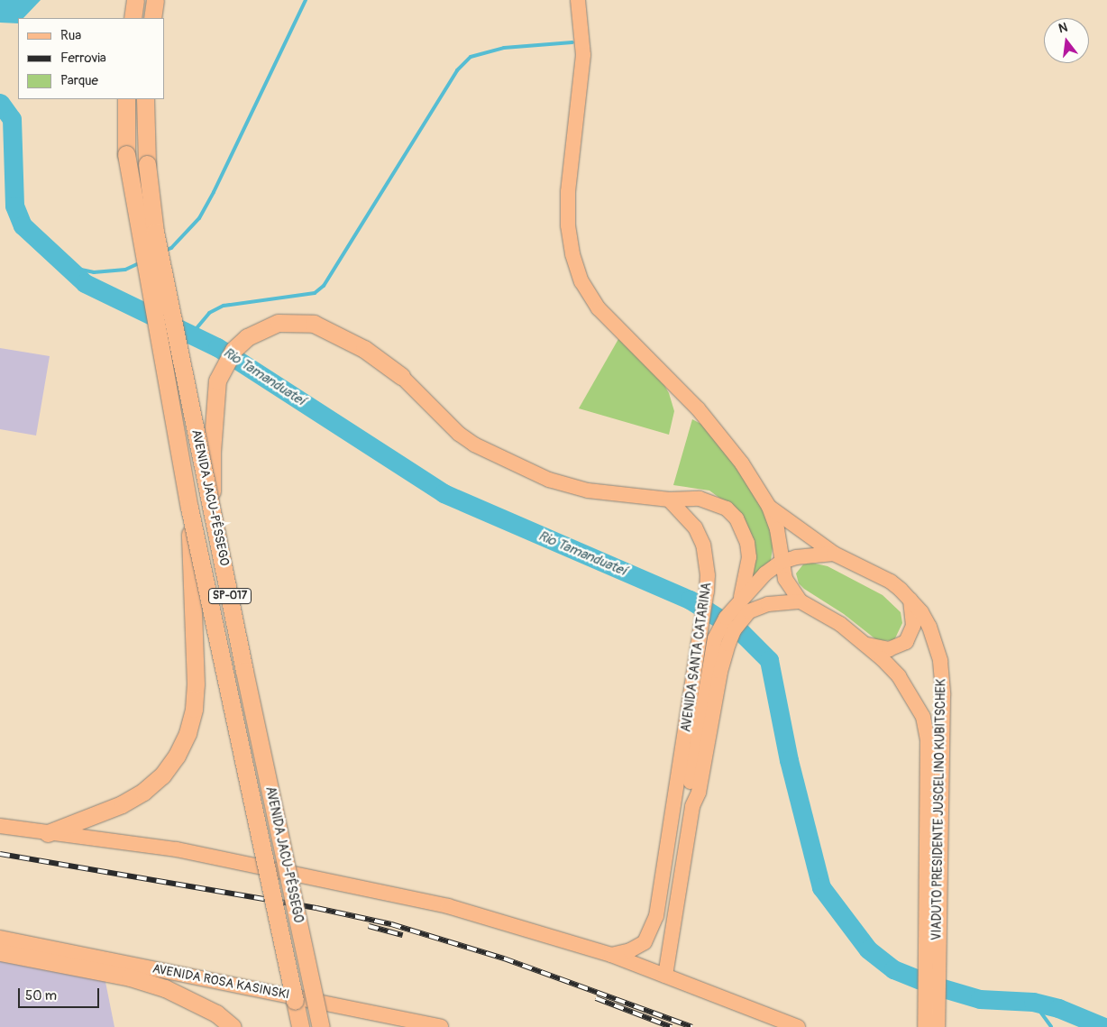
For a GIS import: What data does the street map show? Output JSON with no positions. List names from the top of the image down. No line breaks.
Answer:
{"streets":{"highway":["AVENIDA JACU-PÊSSEGO","SP-017"],"main road":["AVENIDA SANTA CATARINA","VIADUTO PRESIDENTE JUSCELINO KUBITSCHEK","AVENIDA ROSA KASINSKI"]},"crossings":[["AVENIDA SANTA CATARINA","VIADUTO PRESIDENTE JUSCELINO KUBITSCHEK"]],"water":["Rio Tamanduateí"],"legend":["Rua","Ferrovia","Parque"],"scale_bar":"50 m","north":"top"}
